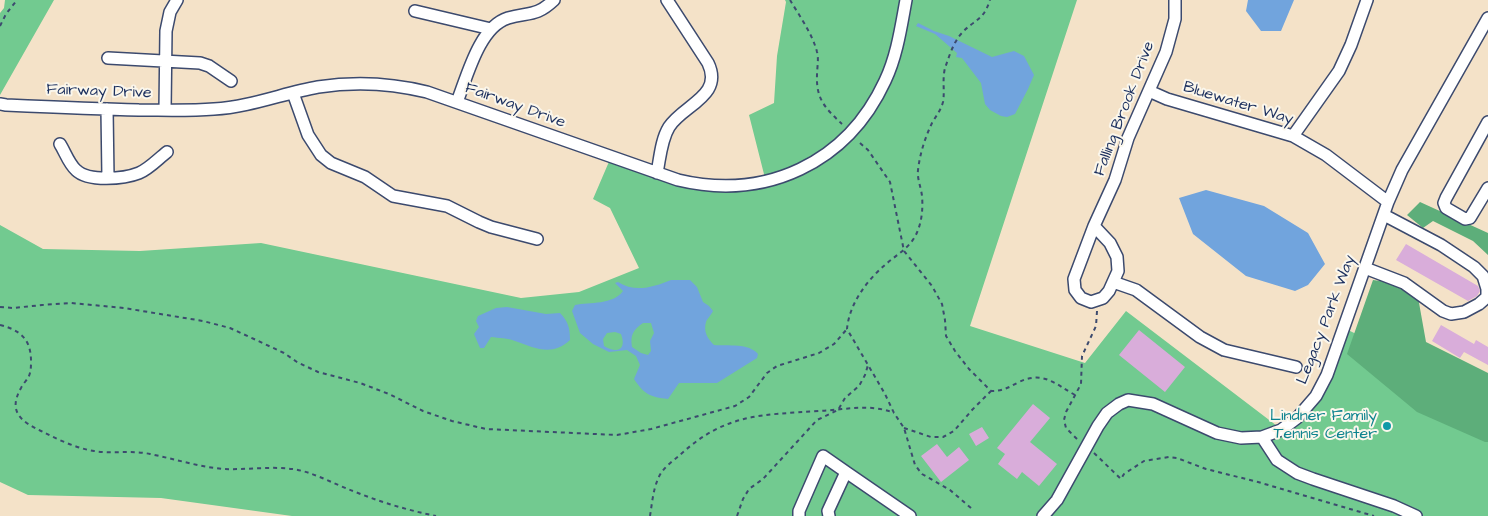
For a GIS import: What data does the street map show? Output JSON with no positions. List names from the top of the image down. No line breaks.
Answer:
{"streets":{"street":["Fairway Drive","Bluewater Way","Falling Brook Drive","Legacy Park Way"]},"crossings":[["Bluewater Way","Falling Brook Drive"],["Bluewater Way","Legacy Park Way"]],"places":["Lindner Family Tennis Center"]}
